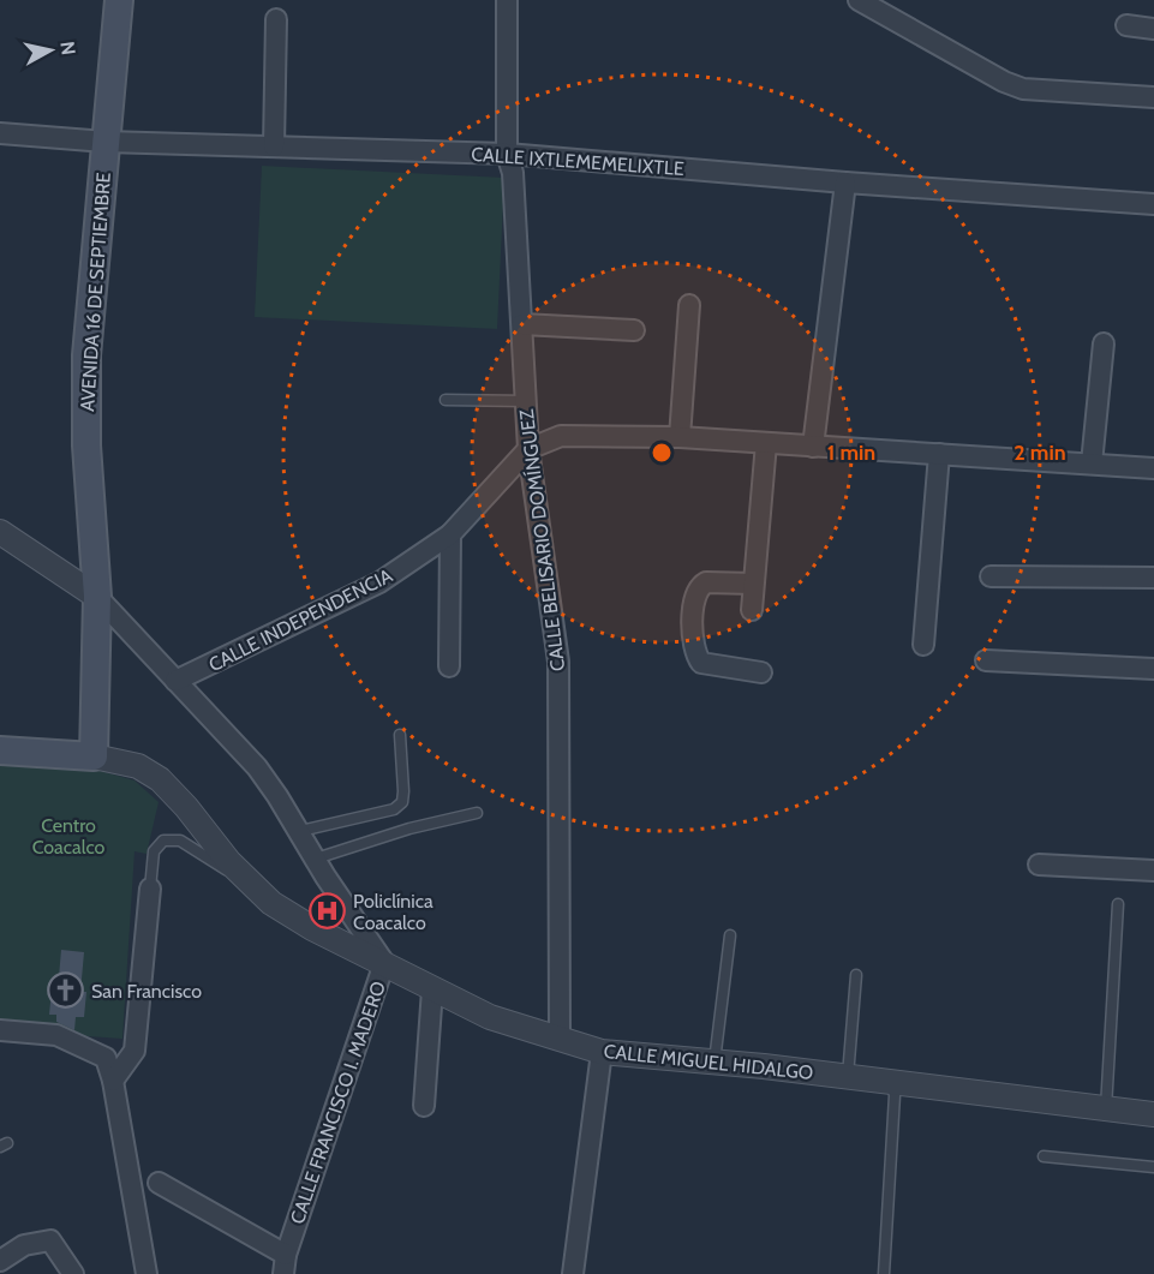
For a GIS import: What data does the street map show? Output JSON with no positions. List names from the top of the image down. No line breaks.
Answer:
{"streets":{"main road":["AVENIDA 16 DE SEPTIEMBRE"],"street":["CALLE IXTLEMEMELIXTLE","CALLE BELISARIO DOMÍNGUEZ","CALLE INDEPENDENCIA","CALLE MIGUEL HIDALGO","CALLE FRANCISCO I. MADERO"]},"crossings":[["CALLE IXTLEMEMELIXTLE","AVENIDA 16 DE SEPTIEMBRE"],["CALLE IXTLEMEMELIXTLE","CALLE BELISARIO DOMÍNGUEZ"],["AVENIDA 16 DE SEPTIEMBRE","CALLE MIGUEL HIDALGO"],["AVENIDA 16 DE SEPTIEMBRE","CALLE FRANCISCO I. MADERO"],["CALLE BELISARIO DOMÍNGUEZ","CALLE INDEPENDENCIA"],["CALLE BELISARIO DOMÍNGUEZ","CALLE MIGUEL HIDALGO"],["CALLE INDEPENDENCIA","CALLE FRANCISCO I. MADERO"],["CALLE MIGUEL HIDALGO","CALLE FRANCISCO I. MADERO"]],"parks":["Centro Coacalco"],"places":{"hospital":["Policlínica Coacalco"],"church":["San Francisco"]},"north":"right","rings":["1 min","2 min"]}
